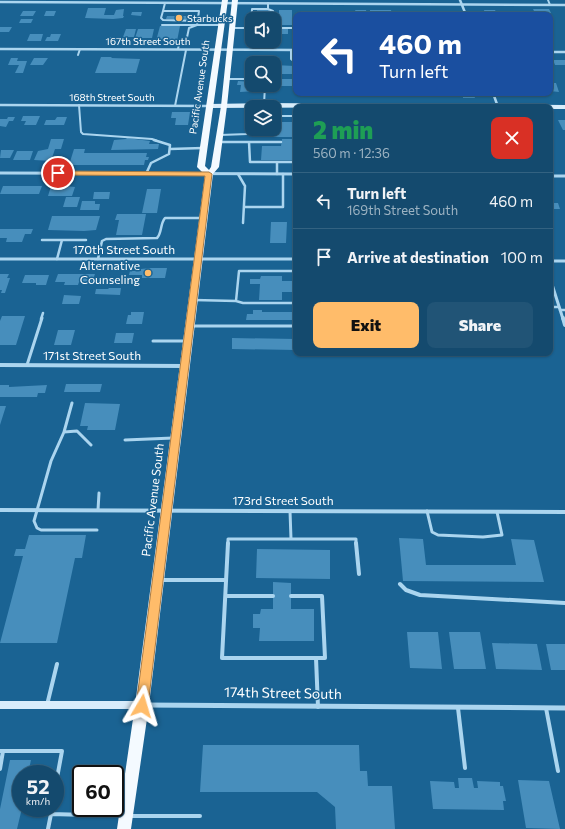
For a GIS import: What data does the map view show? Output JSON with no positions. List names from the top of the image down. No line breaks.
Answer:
{"streets":{"main road":["Pacific Avenue South"],"street":["167th Street South","168th Street South","170th Street South","171st Street South","173rd Street South","174th Street South"]},"crossings":[["167th Street South","Pacific Avenue South"],["Pacific Avenue South","168th Street South"],["Pacific Avenue South","170th Street South"],["Pacific Avenue South","171st Street South"],["Pacific Avenue South","173rd Street South"],["Pacific Avenue South","174th Street South"]],"places":["Starbucks","Alternative Counseling"],"page":{"turn":["460 m","Turn left"],"heading":["2 min","560 m · 12:36"],"list":[{"name":"Turn left","note":"169th Street South","value":"460 m"},{"name":"Arrive at destination","value":"100 m"}],"buttons":["Exit","Share"],"speed":"52 km/h","limit":"60"}}
